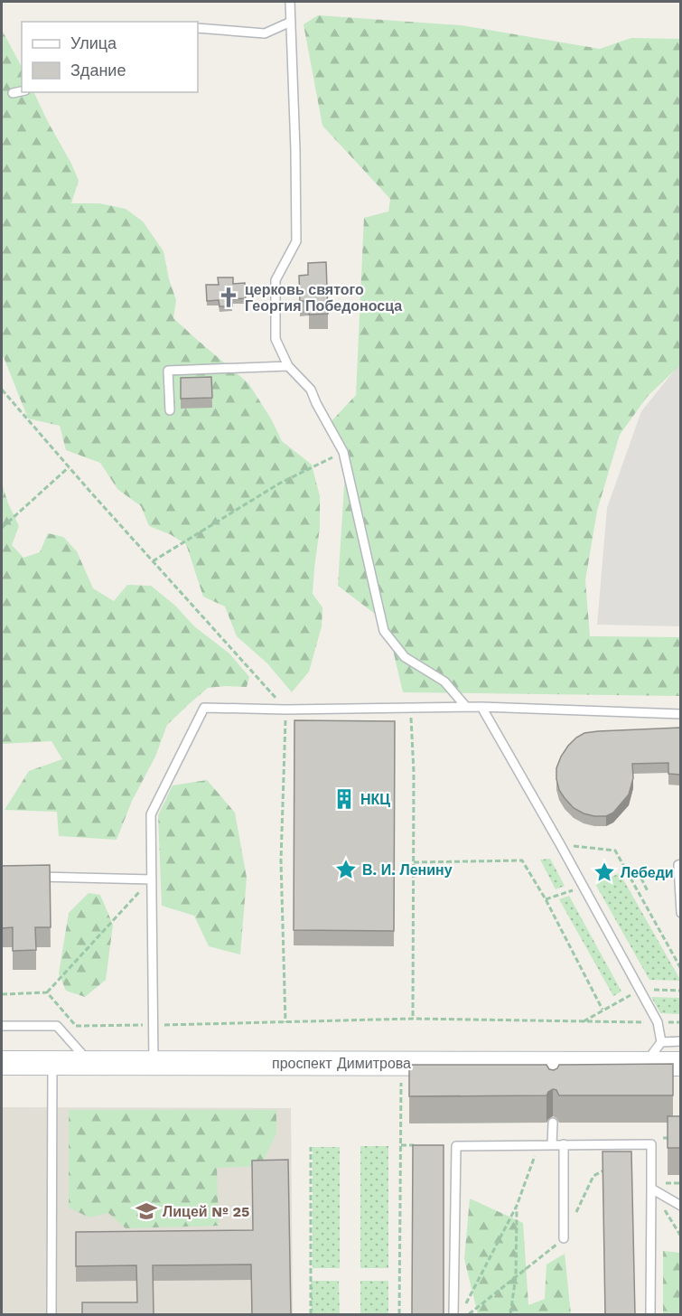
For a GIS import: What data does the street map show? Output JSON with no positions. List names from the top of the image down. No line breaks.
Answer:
{"streets":{"main road":["проспект Димитрова"]},"places":{"church":["церковь святого Георгия Победоносца"],"building":["НКЦ"],"place":["В. И. Ленину","Лебеди"],"school or university":["Лицей № 25"]},"legend":["Улица","Здание"]}
